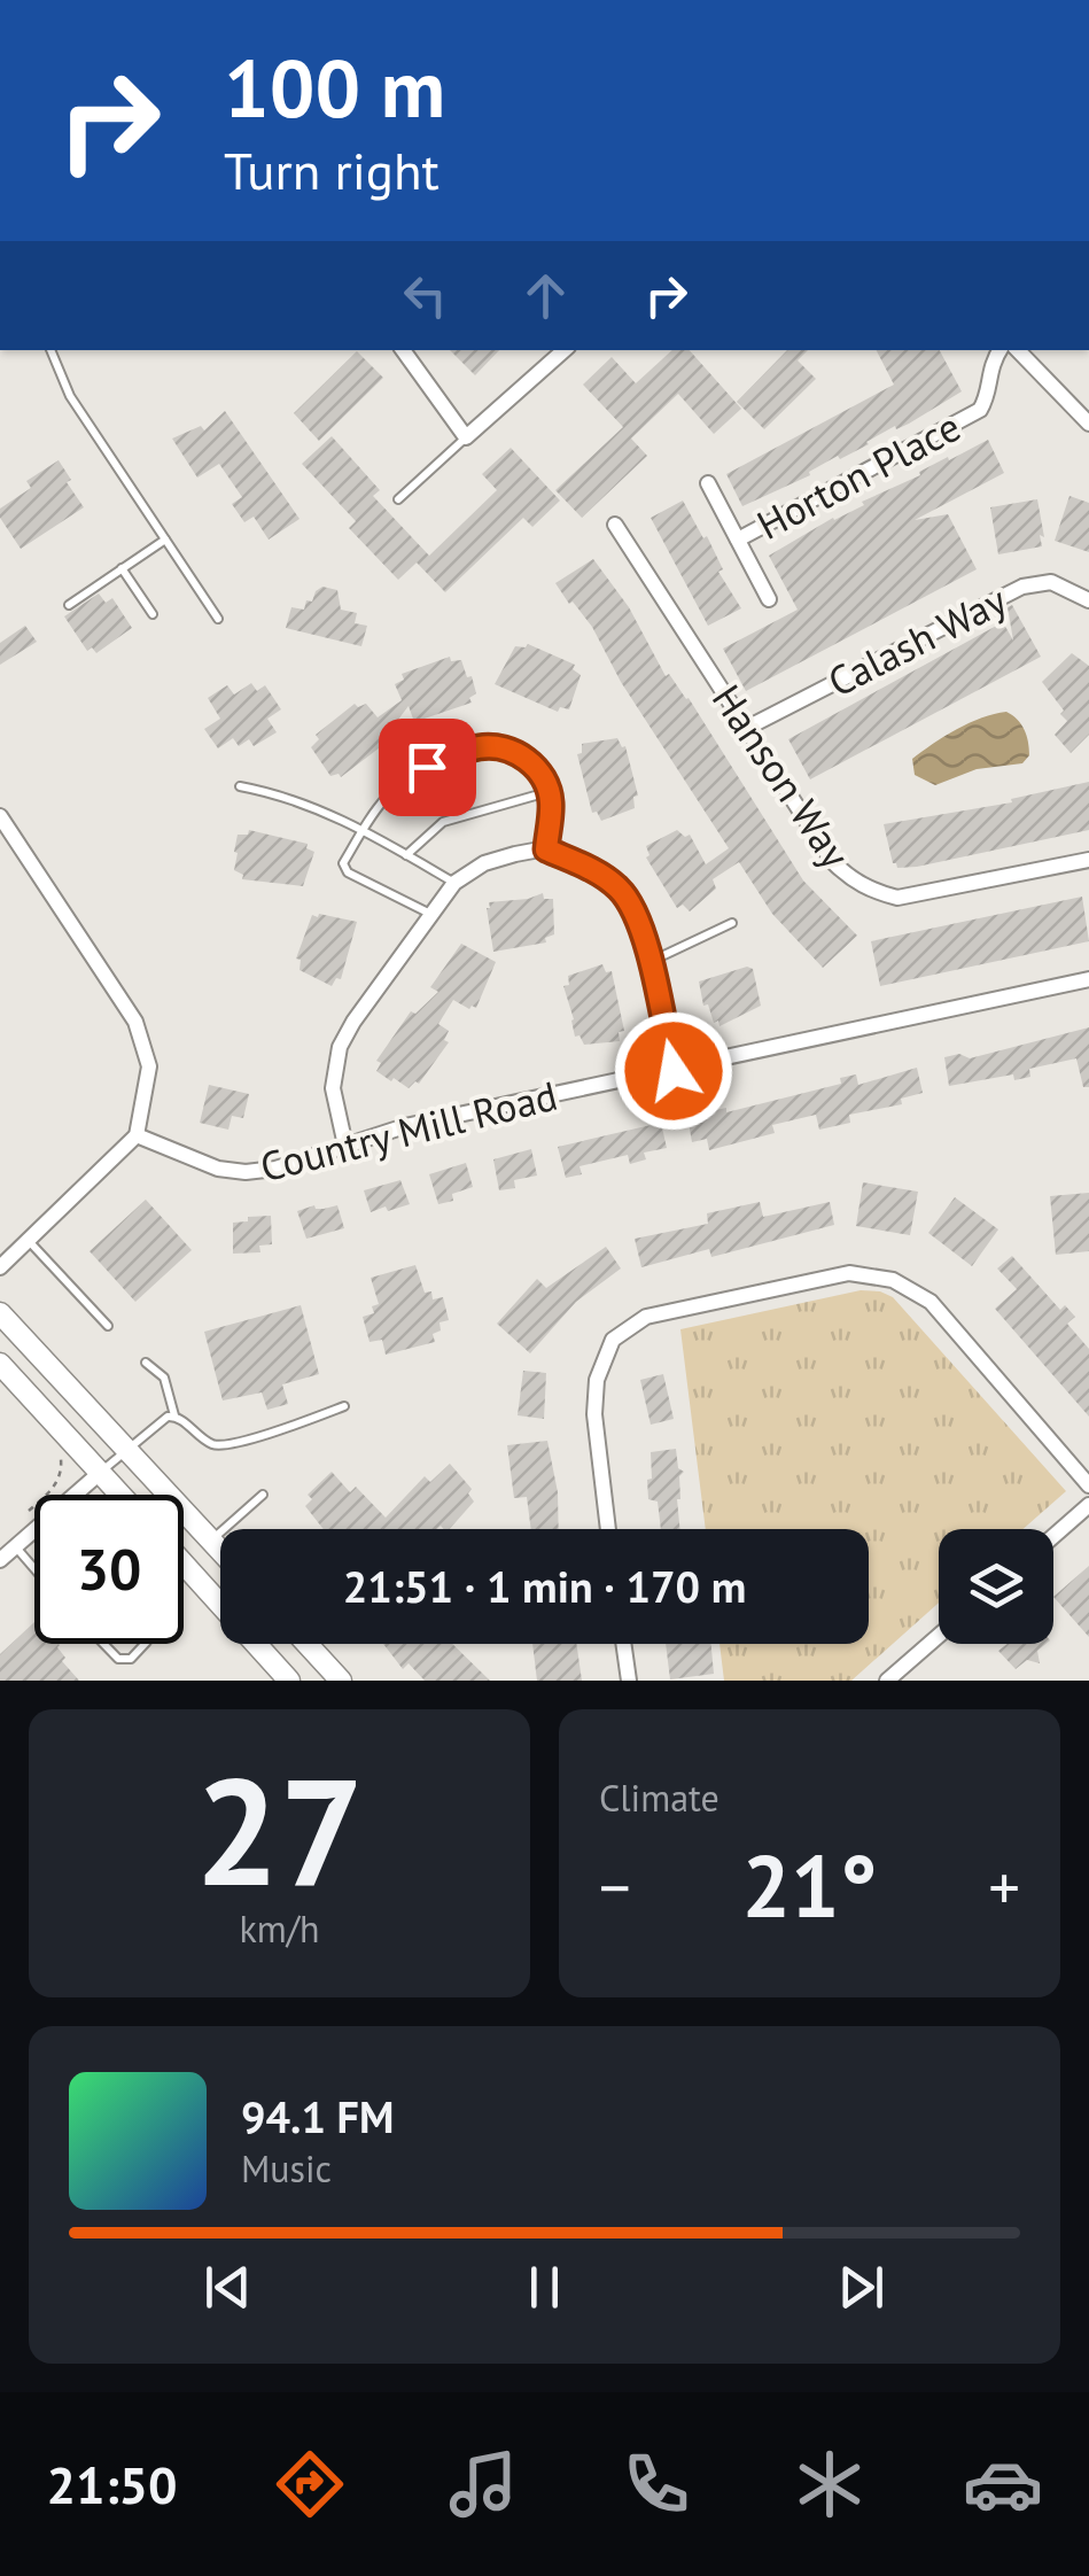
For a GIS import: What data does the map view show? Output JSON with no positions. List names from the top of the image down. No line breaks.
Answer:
{"streets":{"street":["Horton Place","Calash Way","Hanson Way","Country Mill Road"]},"crossings":[["Calash Way","Hanson Way"]],"page":{"turn":["100 m","Turn right"],"limit":"30","trip":"21:51 · 1 min · 170 m","tile":[["27","km/h"],"Climate"],"heat":["−","21°","+"],"song":["94.1 FM","Music"],"tabs":"21:50"}}
